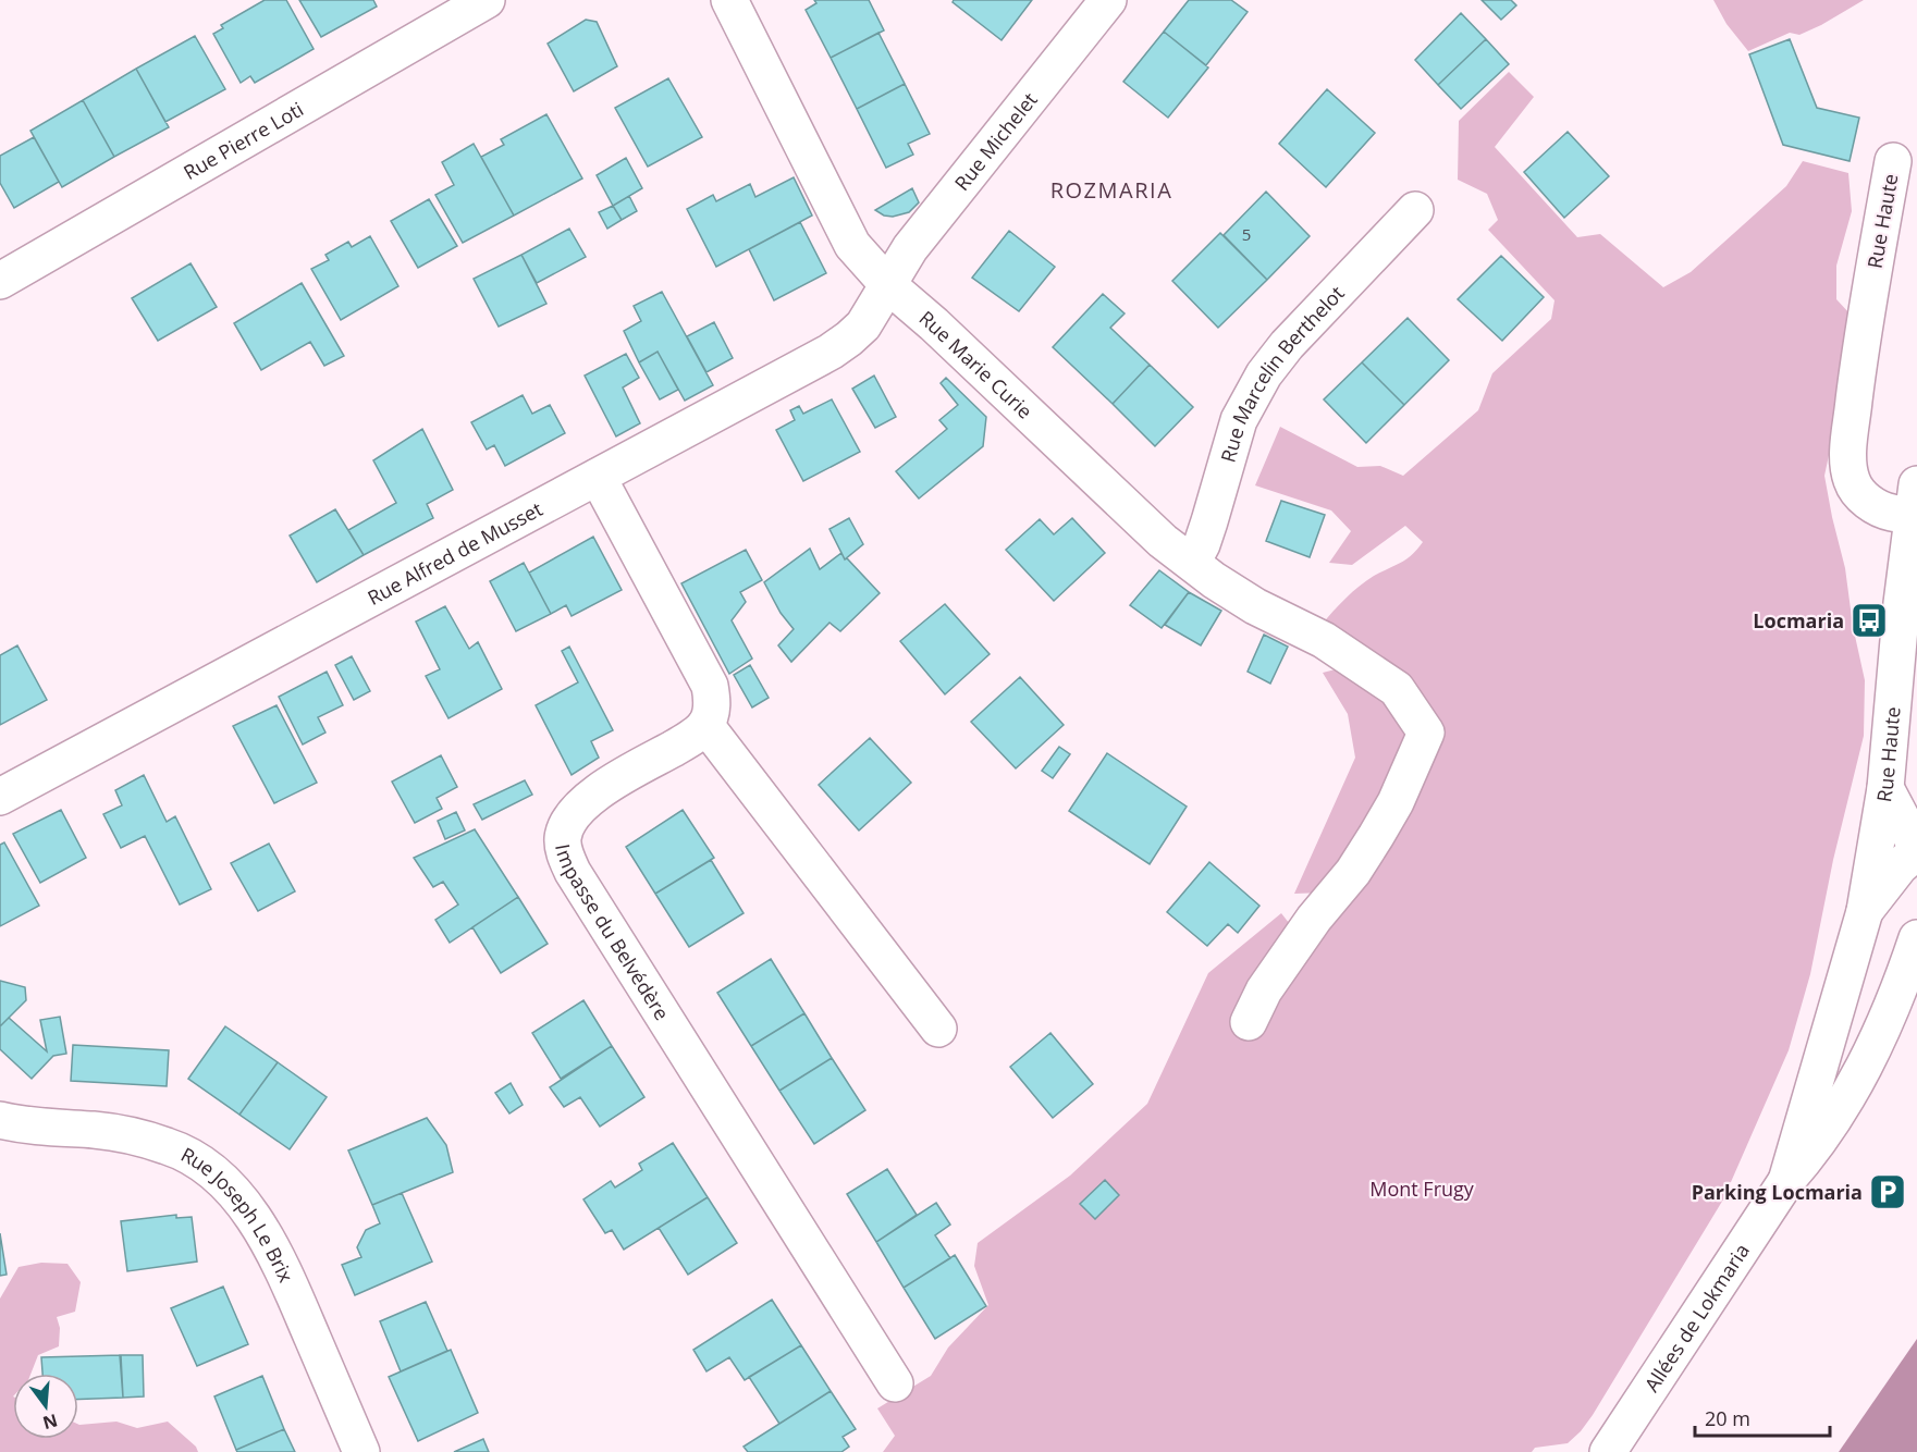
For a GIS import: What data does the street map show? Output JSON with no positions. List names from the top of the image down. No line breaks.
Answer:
{"streets":{"street":["Rue Pierre Loti","Rue Michelet","Rue Haute","Rue Marie Curie","Rue Marcelin Berthelot","Rue Alfred de Musset","Impasse du Belvédère","Rue Joseph Le Brix","Allées de Lokmaria"]},"crossings":[["Rue Michelet","Rue Marie Curie"],["Rue Michelet","Rue Alfred de Musset"],["Rue Haute","Allées de Lokmaria"],["Rue Marie Curie","Rue Marcelin Berthelot"],["Rue Marie Curie","Rue Alfred de Musset"]],"districts":["ROZMARIA"],"parks":["Mont Frugy"],"places":{"bus stop":["Locmaria"],"parking":["Parking Locmaria"]},"house_numbers":["5"],"scale_bar":"20 m","north":"bottom"}
